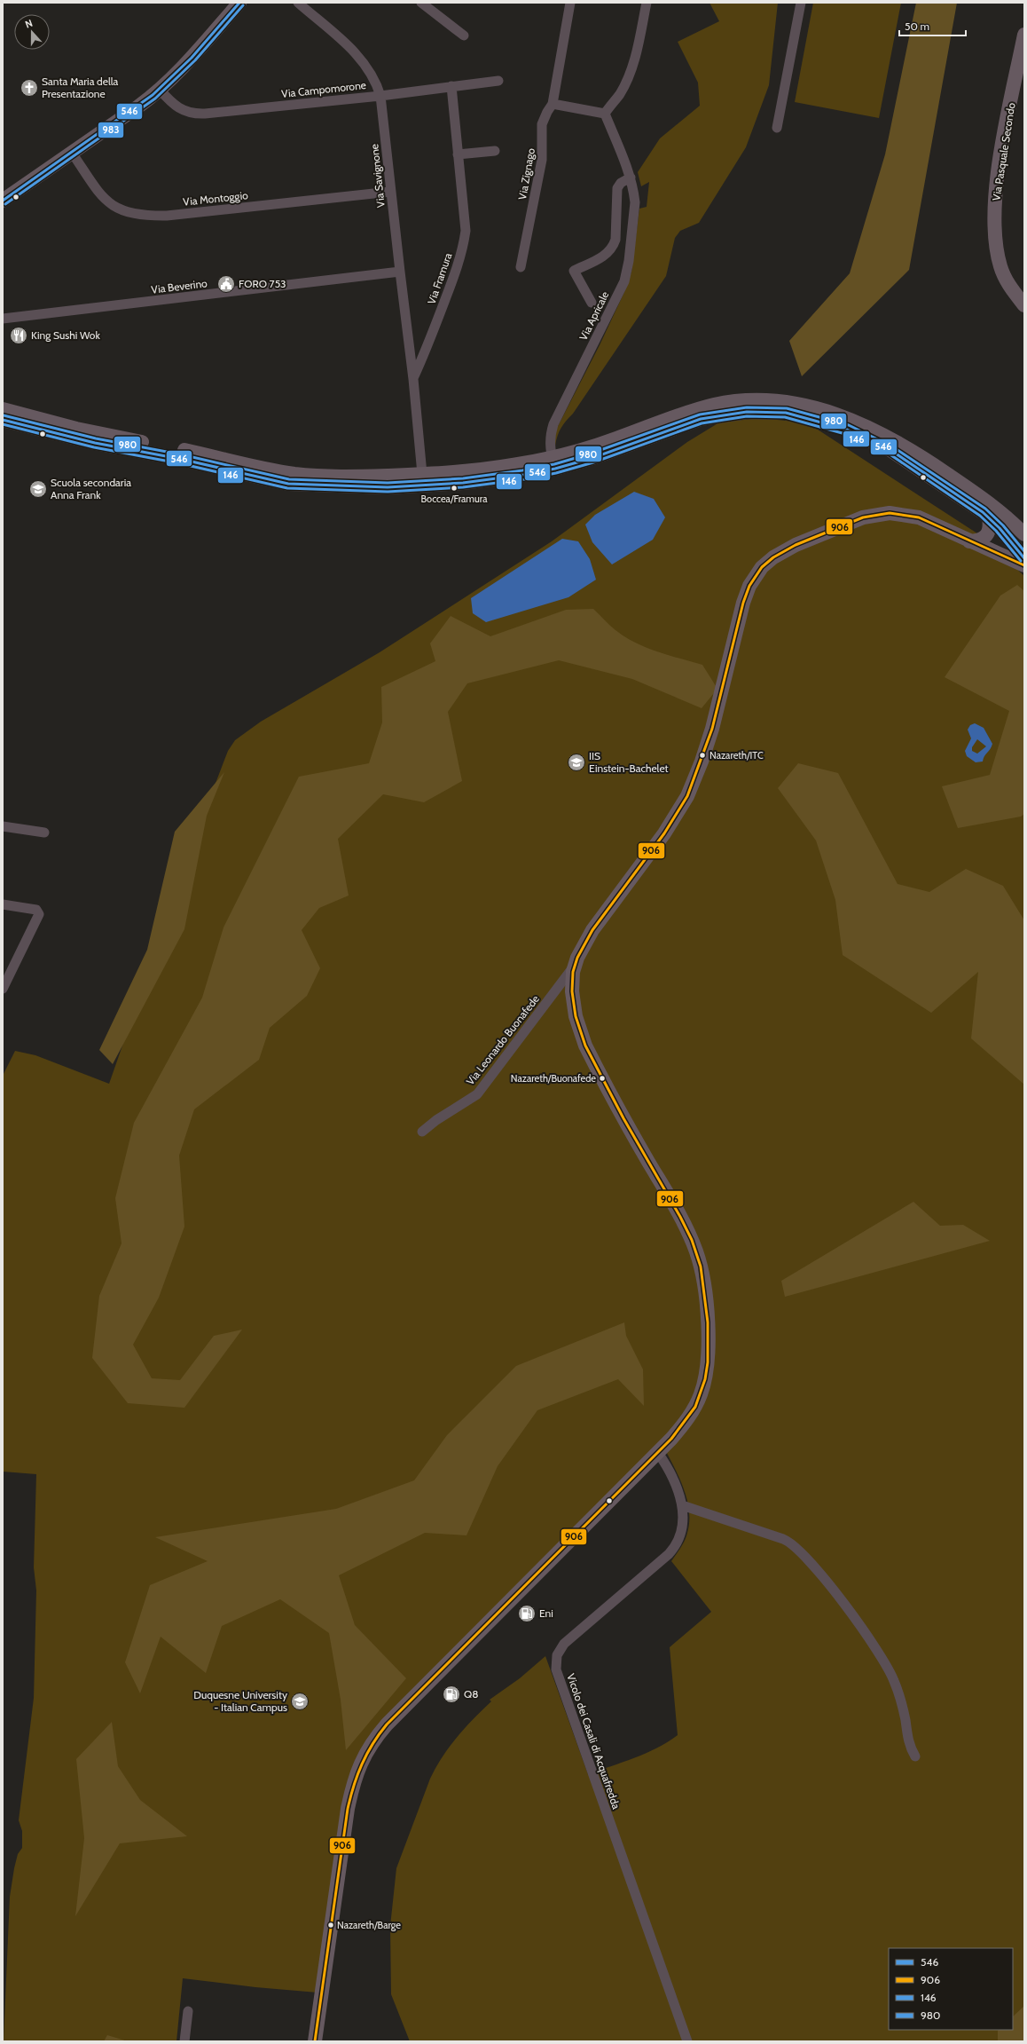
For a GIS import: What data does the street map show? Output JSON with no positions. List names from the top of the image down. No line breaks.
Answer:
{"streets":{"main road":["Via Pasquale Secondo"],"street":["Via Campomorone","Via Zignago","Via Savignone","Via Montoggio","Via Framura","Via Beverino","Via Apricale","Via Leonardo Buonafede","Vicolo dei Casali di Acquafredda"]},"crossings":[["Via Campomorone","Via Savignone"],["Via Campomorone","Via Framura"],["Via Savignone","Via Montoggio"],["Via Savignone","Via Framura"],["Via Savignone","Via Beverino"]],"places":{"church":["Santa Maria della Presentazione"],"public building":["FORO 753"],"restaurant":["King Sushi Wok"],"other":["Boccea/Framura","Nazareth/ITC","Nazareth/Buonafede","Nazareth/Barge"],"school or university":["Scuola secondaria Anna Frank","IIS Einstein-Bachelet","Duquesne University - Italian Campus"],"fuel station":["Eni","Q8"]},"lines":["transit line 546","transit line 983","transit line 980","transit line 146","transit line 906"],"legend":["546","906","146","980"],"scale_bar":"50 m","north":"top"}
